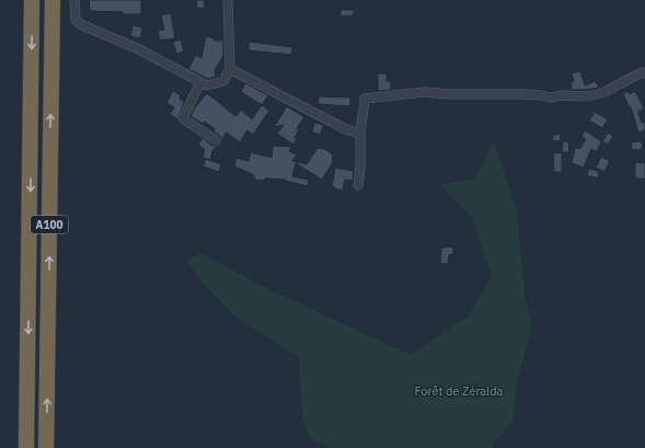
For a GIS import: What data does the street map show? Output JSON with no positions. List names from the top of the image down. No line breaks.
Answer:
{"streets":{"highway":["A100"]},"parks":["Forêt de Zéralda"]}
